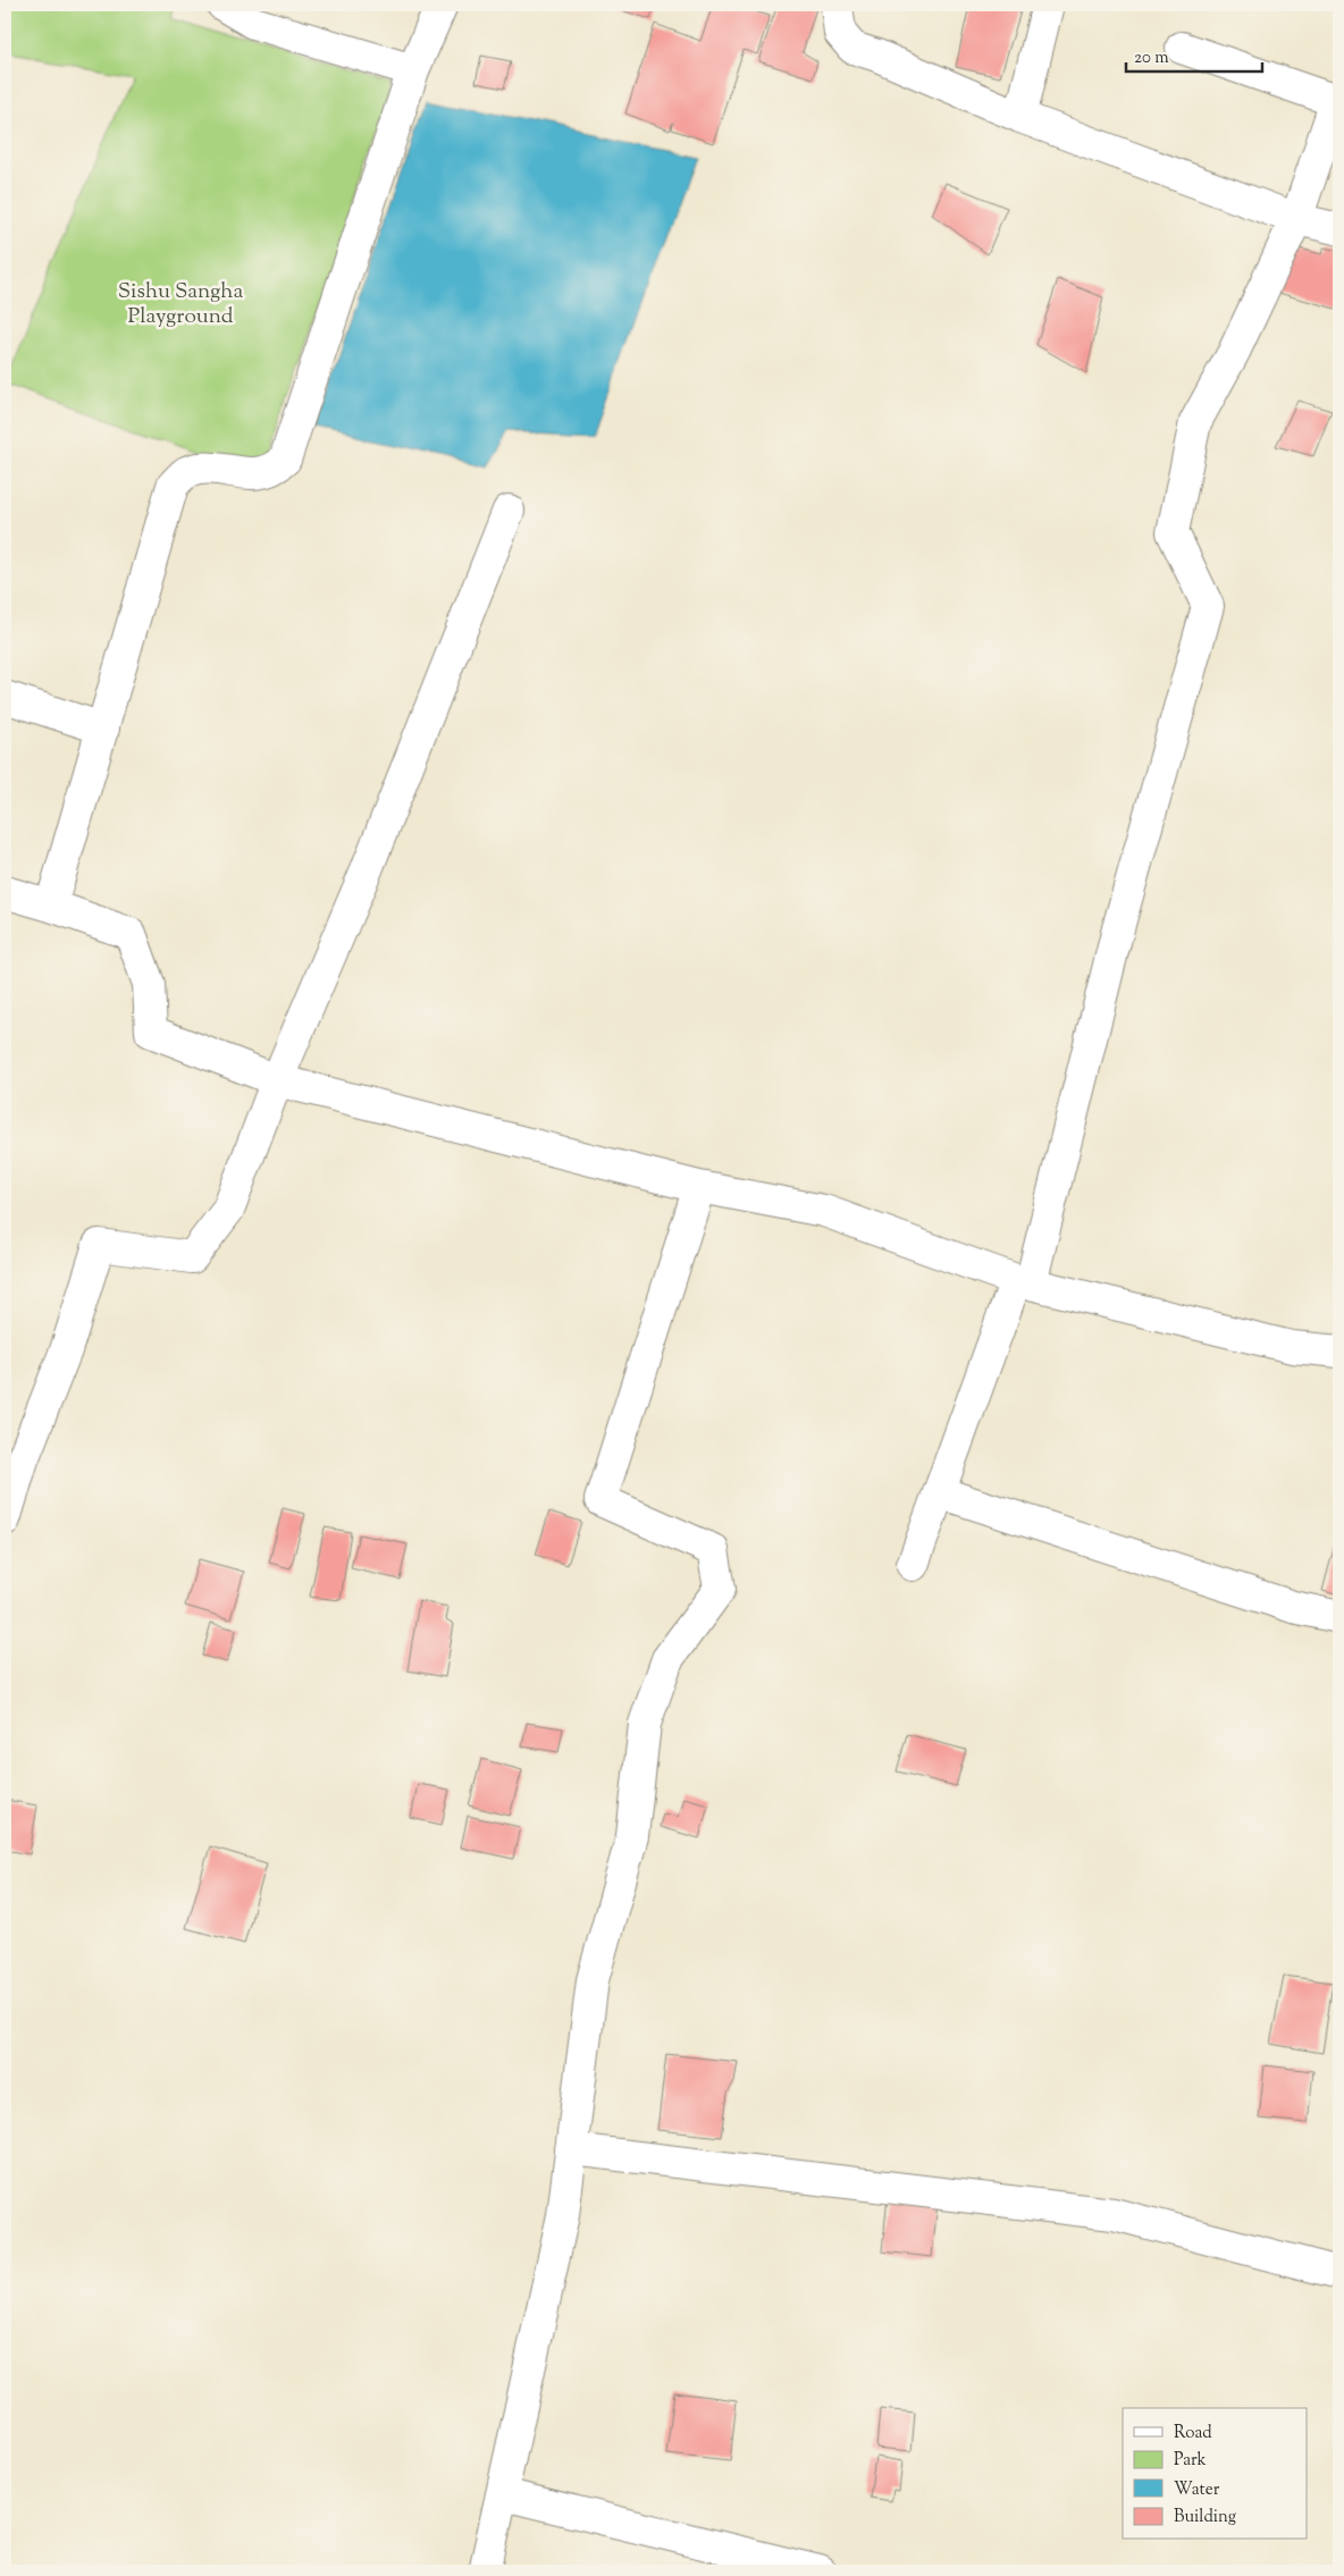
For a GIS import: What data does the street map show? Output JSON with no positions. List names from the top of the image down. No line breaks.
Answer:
{"parks":["Sishu Sangha Playground"],"legend":["Road","Park","Water","Building"],"scale_bar":"20 m"}
